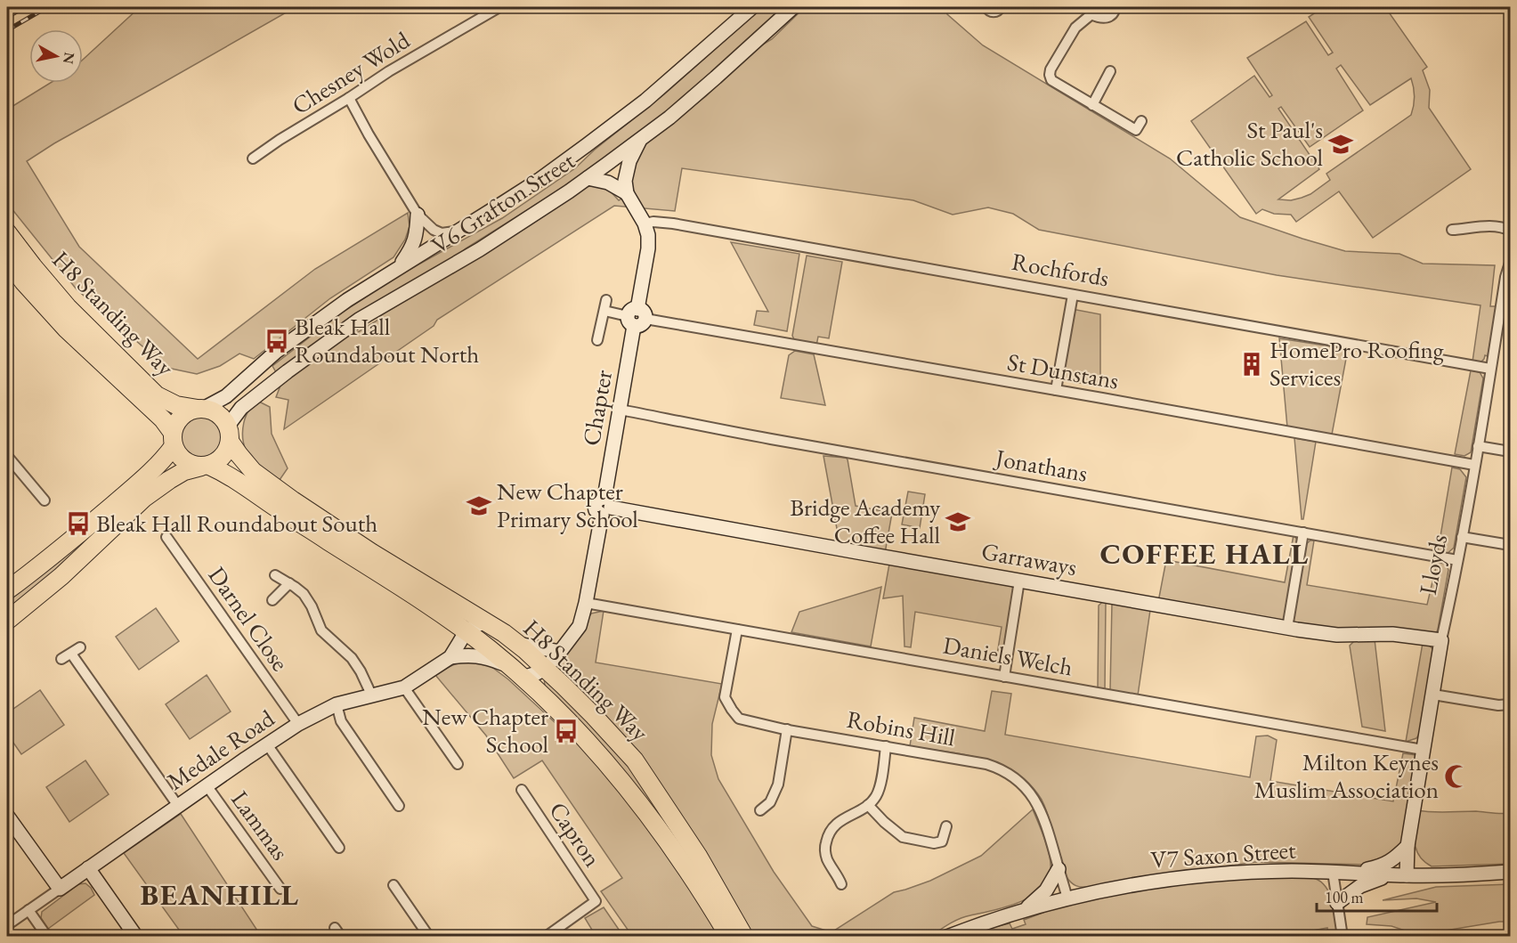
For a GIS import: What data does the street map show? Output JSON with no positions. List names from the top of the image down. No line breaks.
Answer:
{"streets":{"highway":["H8 Standing Way"],"street":["Chesney Wold","V6 Grafton Street","Rochfords","St Dunstans","Chapter","Jonathans","Garraways","Lloyds","Darnel Close","Daniels Welch","Robins Hill","Medale Road","Lammas","Capron","V7 Saxon Street"]},"crossings":[["V6 Grafton Street","H8 Standing Way"],["Rochfords","Chapter"],["Rochfords","Lloyds"],["H8 Standing Way","Chapter"],["H8 Standing Way","Medale Road"],["St Dunstans","Chapter"],["St Dunstans","Lloyds"],["Chapter","Jonathans"],["Chapter","Garraways"],["Chapter","Daniels Welch"],["Jonathans","Lloyds"],["Garraways","Lloyds"],["Lloyds","Daniels Welch"],["Lloyds","V7 Saxon Street"],["Darnel Close","Medale Road"],["Daniels Welch","Robins Hill"],["Robins Hill","V7 Saxon Street"],["Medale Road","Lammas"]],"districts":["COFFEE HALL","BEANHILL"],"places":{"school or university":["St Paul's Catholic School","New Chapter Primary School","Bridge Academy Coffee Hall"],"bus stop":["Bleak Hall Roundabout North","Bleak Hall Roundabout South","New Chapter School"],"building":["HomePro Roofing Services"],"mosque":["Milton Keynes Muslim Association"]},"scale_bar":"100 m","north":"right"}
